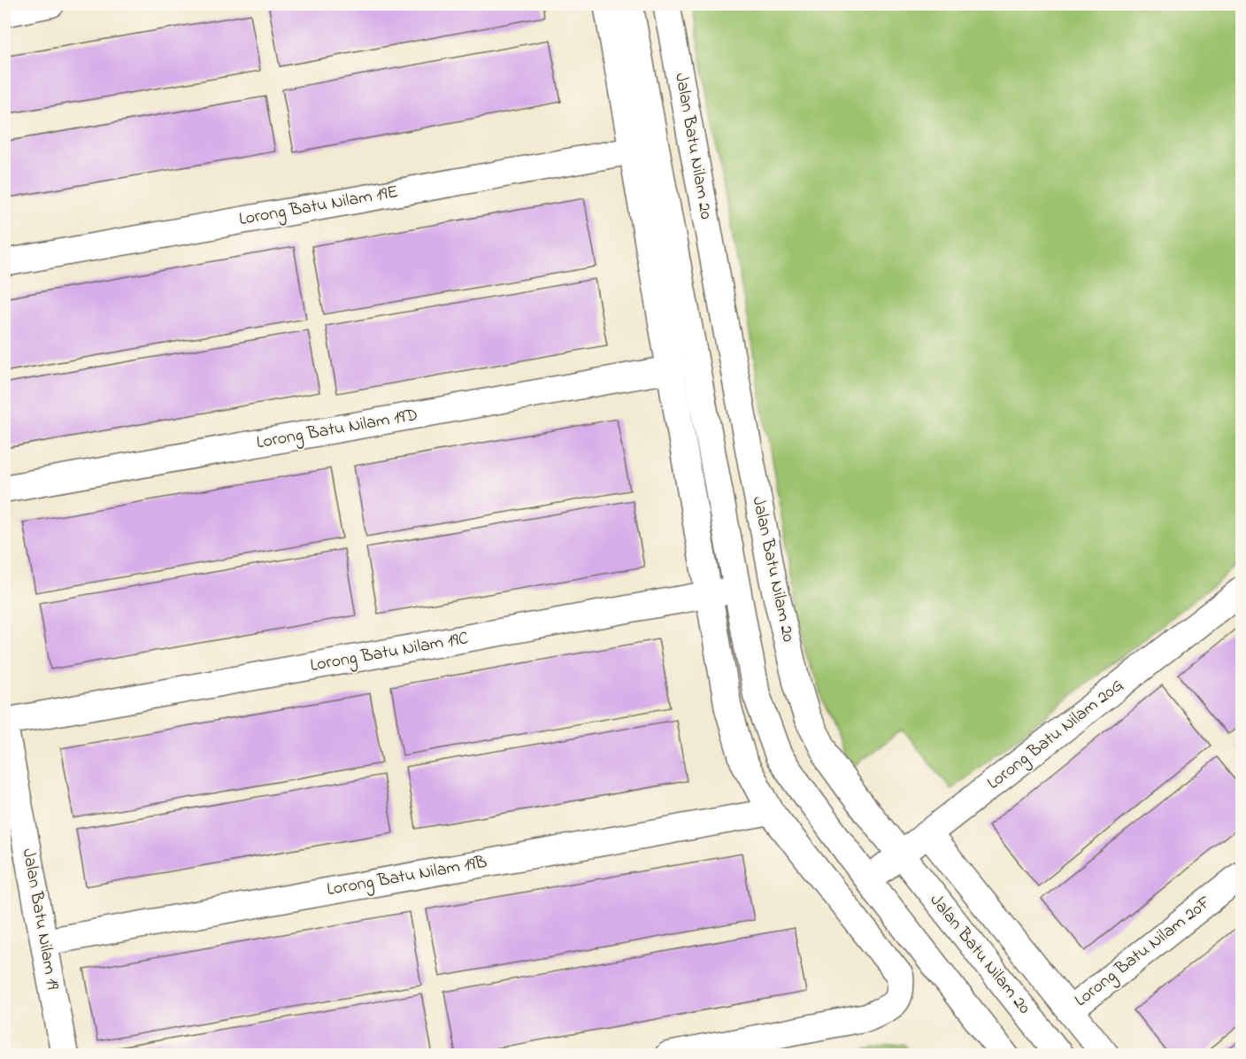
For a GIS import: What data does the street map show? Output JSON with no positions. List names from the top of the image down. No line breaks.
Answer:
{"streets":{"street":["Jalan Batu Nilam 20","Lorong Batu Nilam 19E","Lorong Batu Nilam 19D","Lorong Batu Nilam 19C","Lorong Batu Nilam 20G","Lorong Batu Nilam 19B","Jalan Batu Nilam 19","Lorong Batu Nilam 20F"]},"crossings":[["Jalan Batu Nilam 20","Lorong Batu Nilam 19C"],["Jalan Batu Nilam 20","Lorong Batu Nilam 20G"],["Lorong Batu Nilam 19C","Jalan Batu Nilam 19"],["Lorong Batu Nilam 19B","Jalan Batu Nilam 19"]]}
